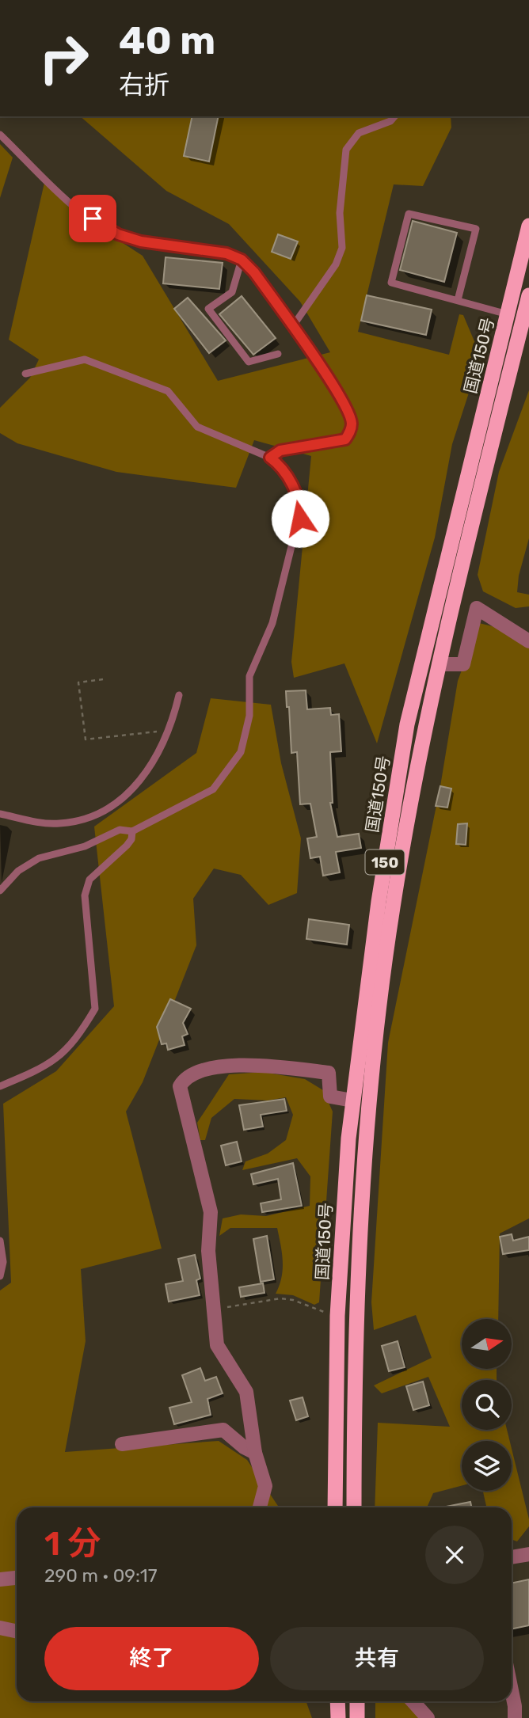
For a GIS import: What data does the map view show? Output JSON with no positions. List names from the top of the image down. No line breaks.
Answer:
{"streets":{"highway":["国道150号","150"]},"north":"right","page":{"turn":["40 m","右折"],"heading":["1 分","290 m · 09:17"],"buttons":["終了","共有"]}}
